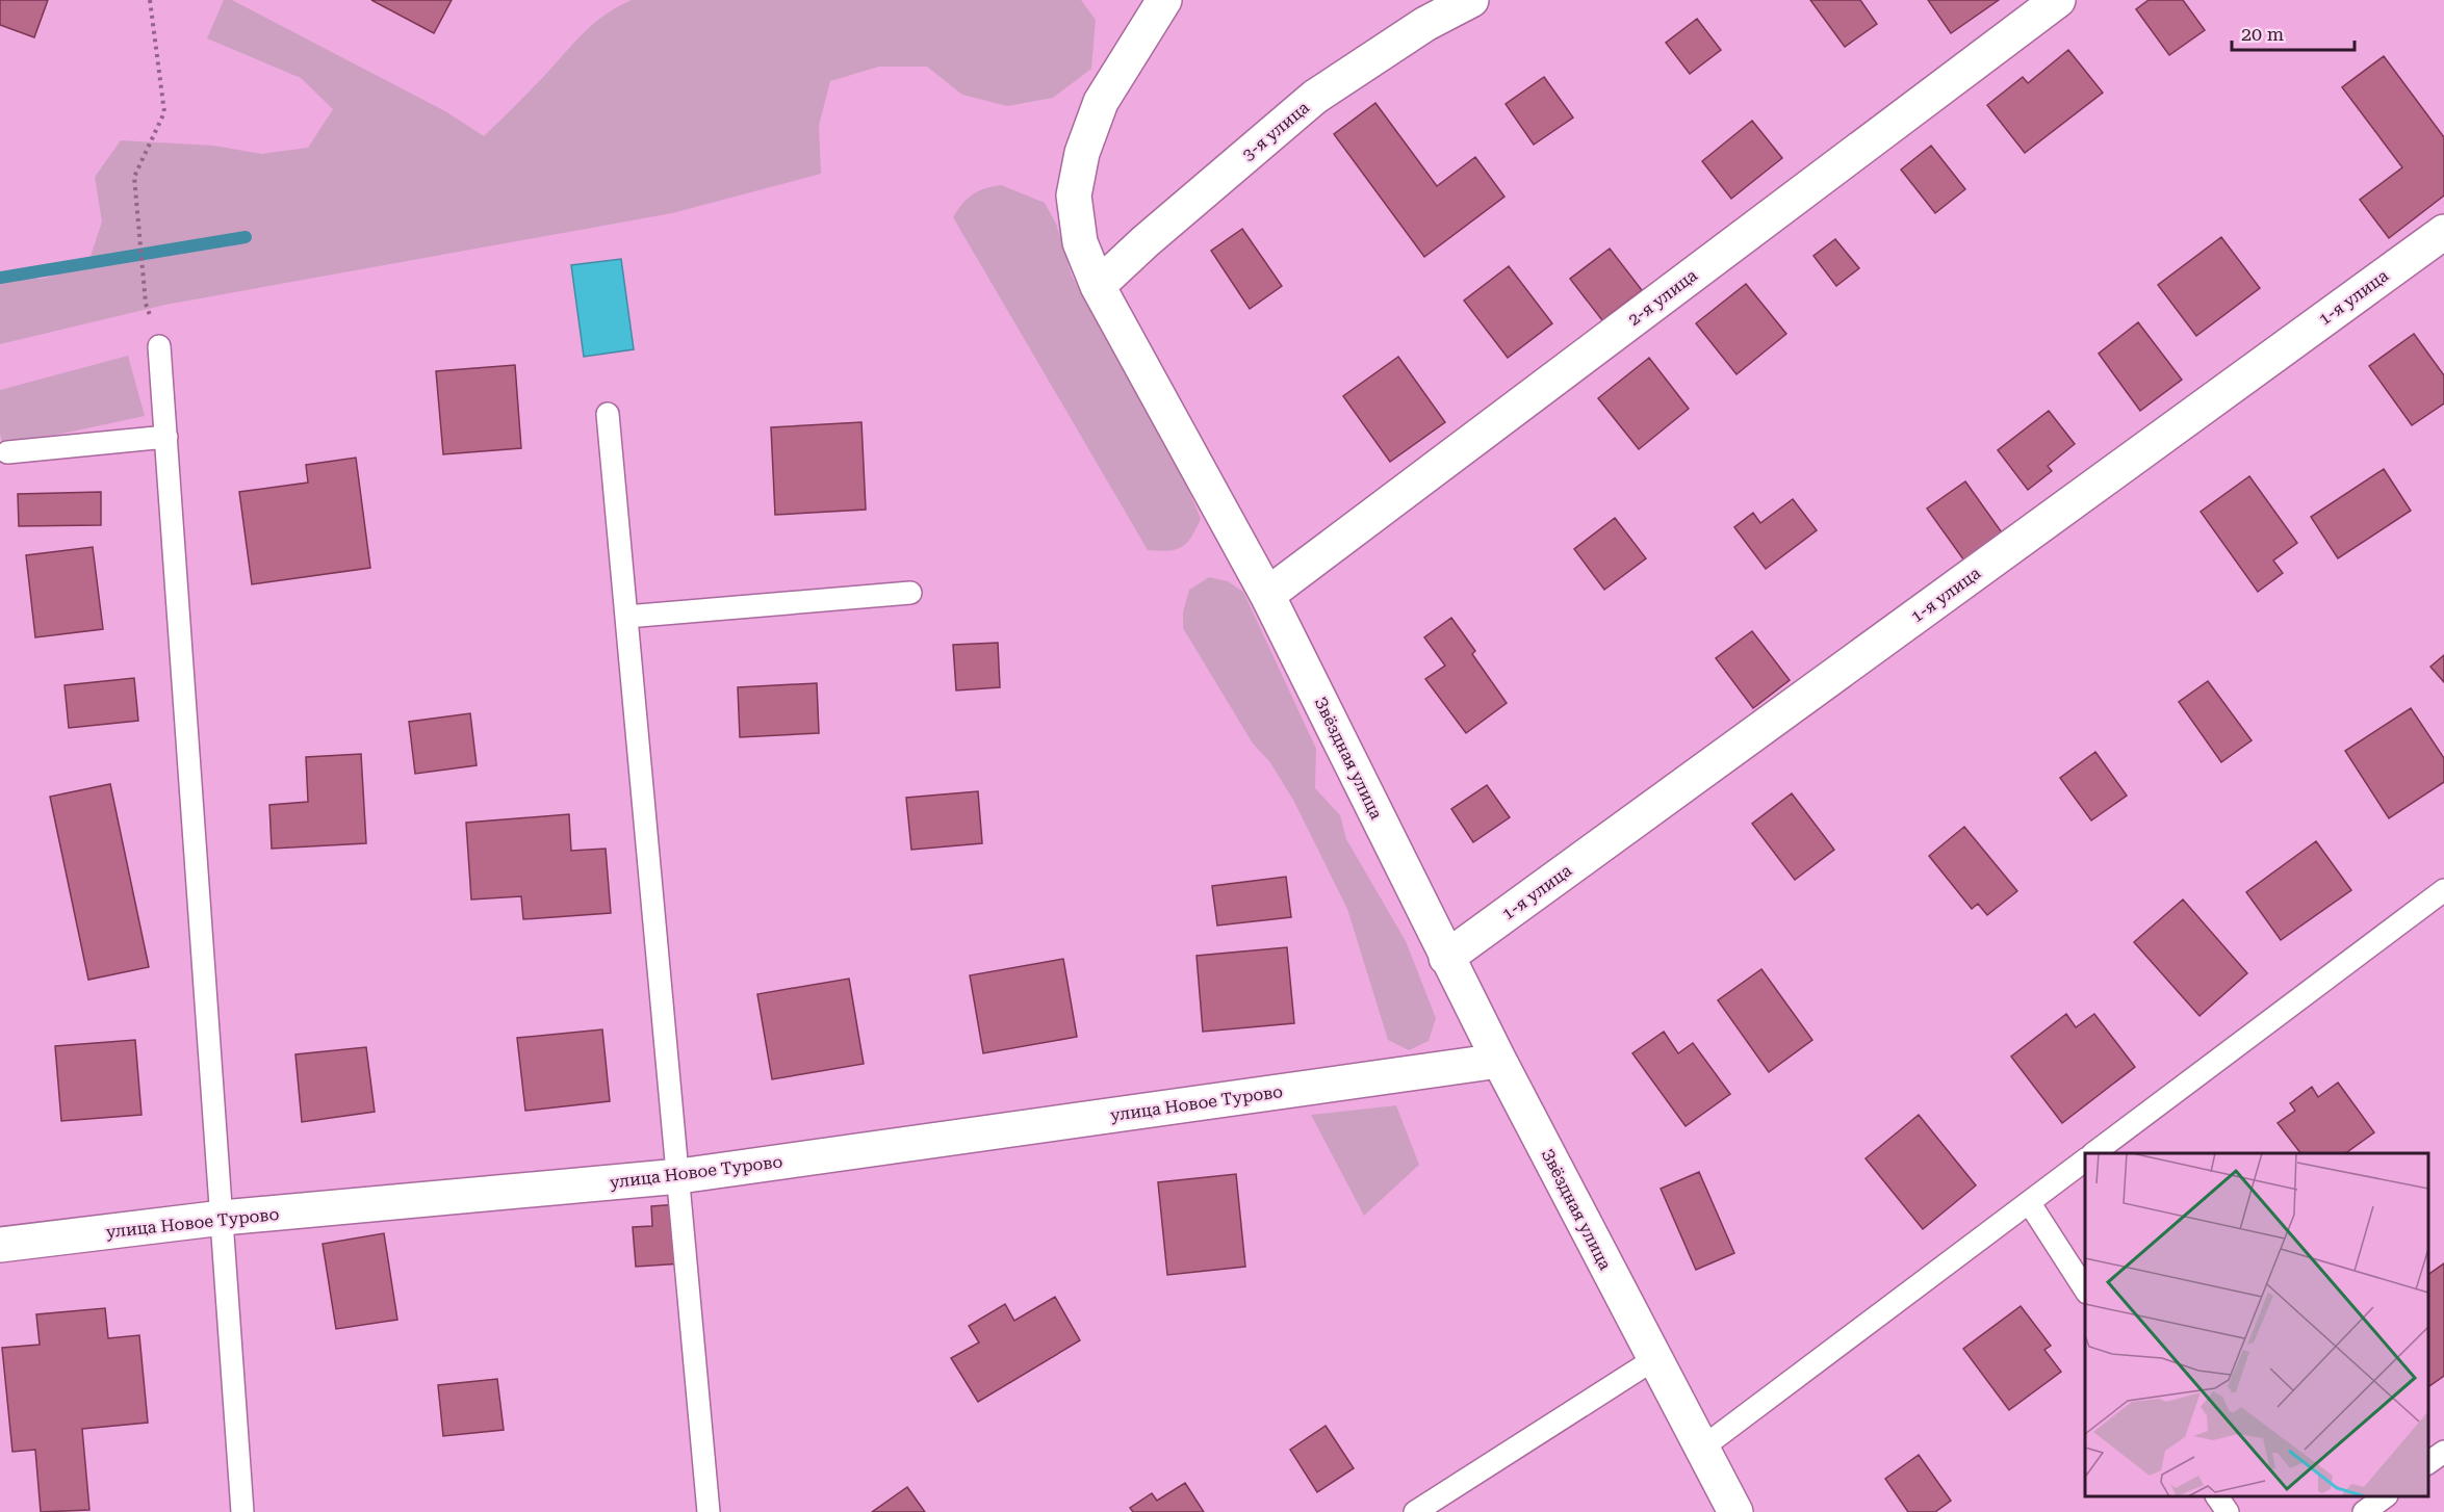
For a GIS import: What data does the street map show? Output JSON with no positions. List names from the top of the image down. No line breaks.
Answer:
{"streets":{"street":["3-я улица","2-я улица","1-я улица","Звёздная улица","улица Новое Турово"]},"crossings":[["3-я улица","Звёздная улица"],["2-я улица","Звёздная улица"],["1-я улица","Звёздная улица"],["Звёздная улица","улица Новое Турово"]],"scale_bar":"20 m"}
